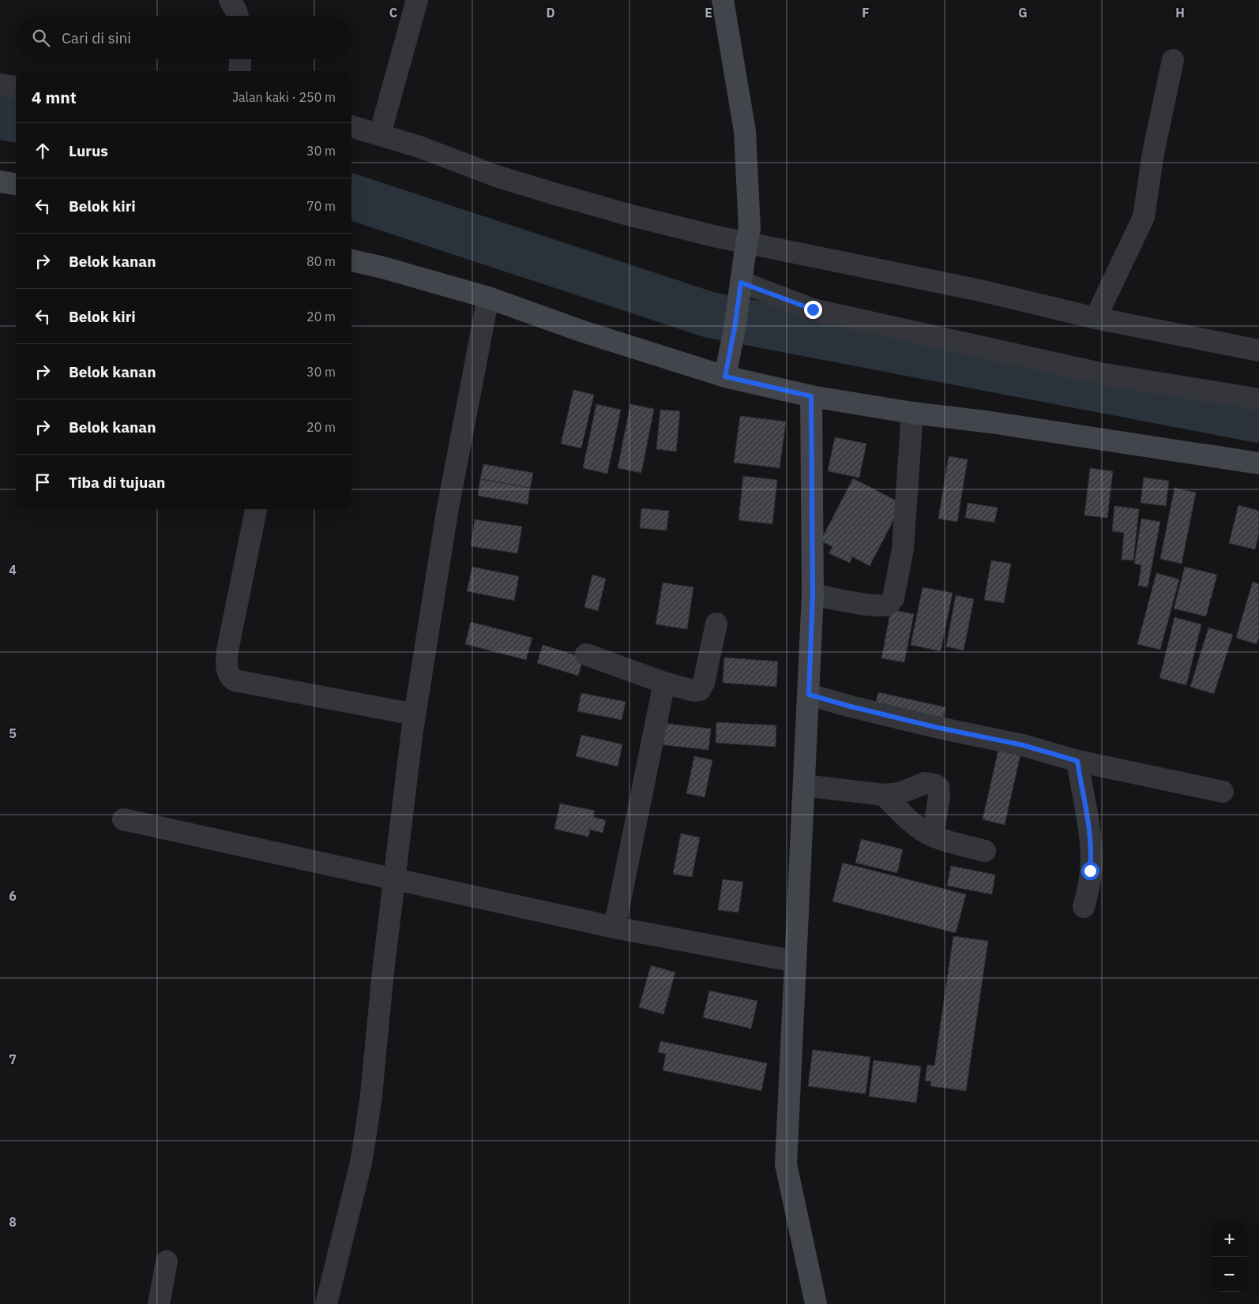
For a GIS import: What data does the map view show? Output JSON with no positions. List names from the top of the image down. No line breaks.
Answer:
{"page":{"search":"Cari di sini","heading":["4 mnt","Jalan kaki · 250 m"],"list":[["Lurus","30 m"],["Belok kiri","70 m"],["Belok kanan","80 m"],["Belok kiri","20 m"],["Belok kanan","30 m"],["Belok kanan","20 m"],"Tiba di tujuan"],"map_buttons":["+","−"]},"grid":{"columns":["C","D","E","F","G","H"],"rows":["4","5","6","7","8"]}}
